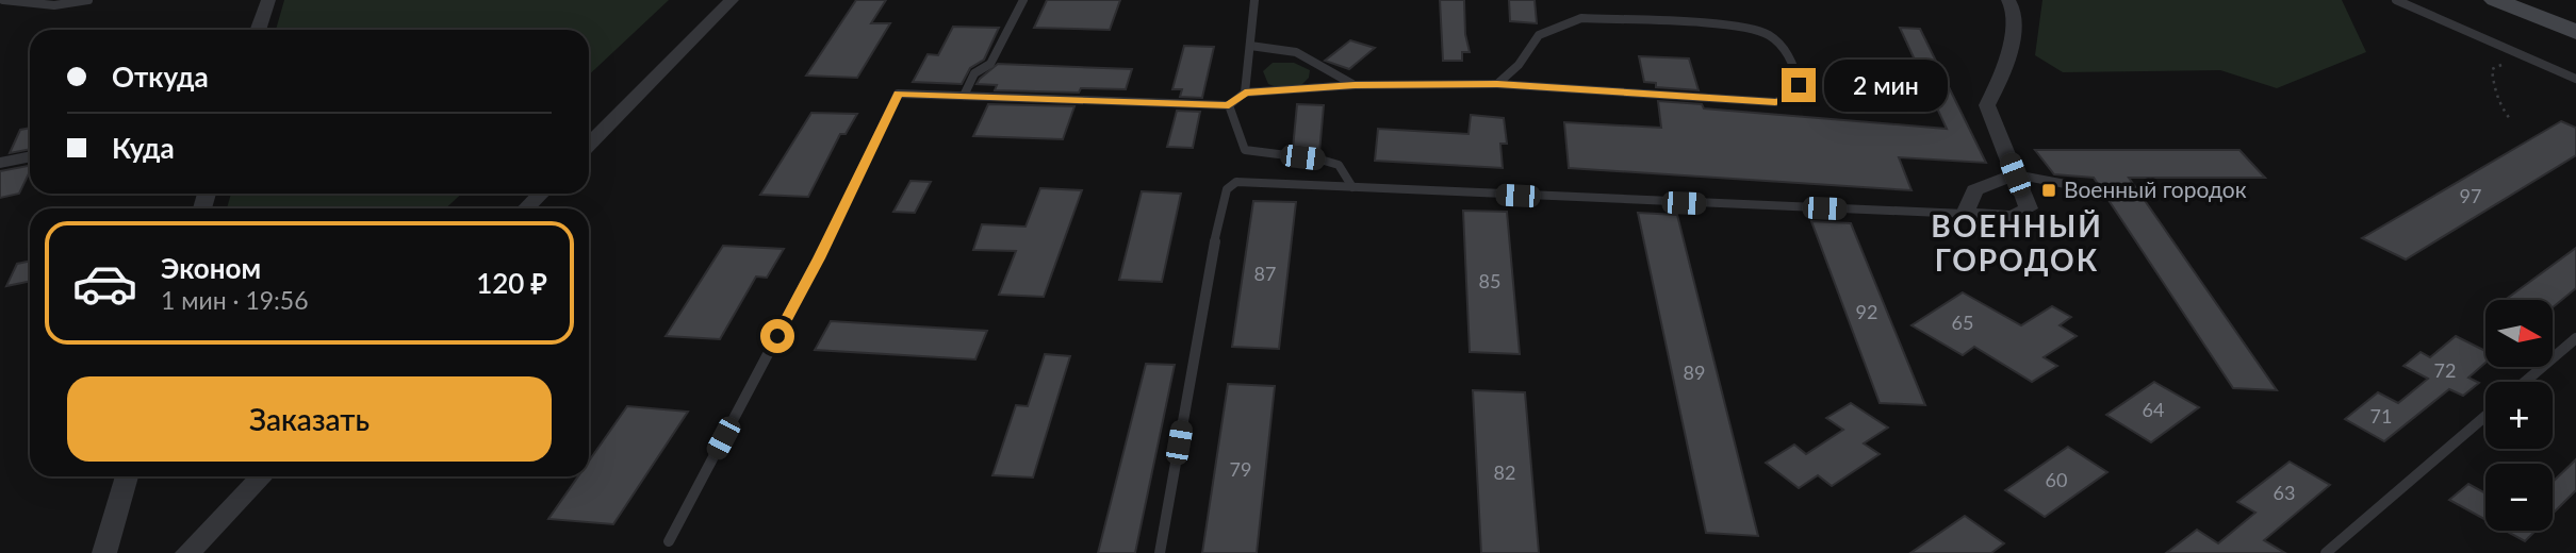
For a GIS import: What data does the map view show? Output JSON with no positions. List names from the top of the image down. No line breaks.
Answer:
{"districts":["ВОЕННЫЙ ГОРОДОК"],"places":{"transit":["Военный городок"]},"house_numbers":["97","87","85","92","65","72","89","64","71","79","82","60","63"],"north":"right","page":{"banner":["Откуда","Куда"],"bubble":"2 мин","list":[{"name":"Эконом","note":"1 мин · 19:56","value":"120 ₽"}],"map_buttons":["+","−"],"buttons":"Заказать"}}
